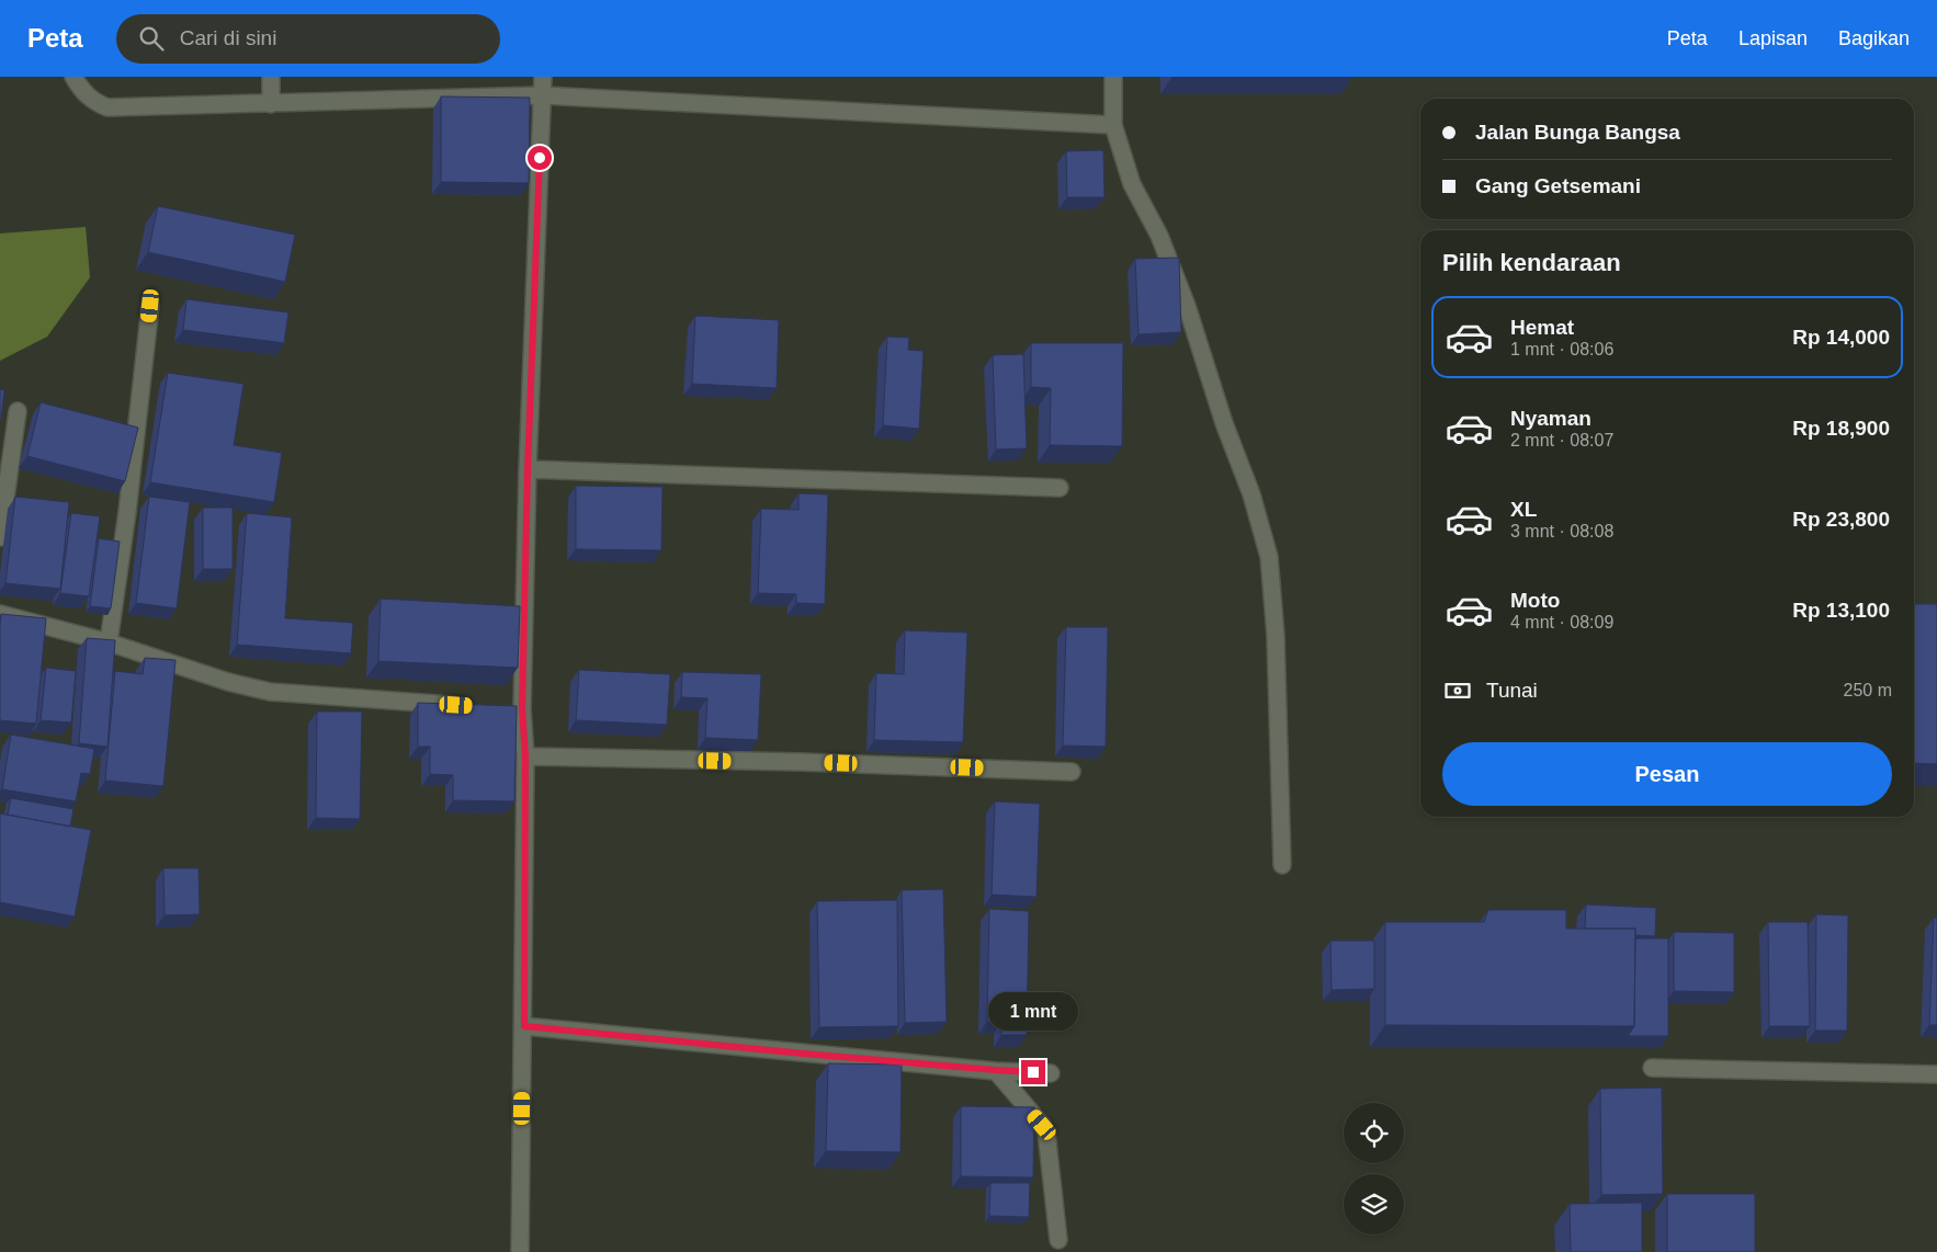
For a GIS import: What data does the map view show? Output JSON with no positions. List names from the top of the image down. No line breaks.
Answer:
{"page":{"header":"Peta","search":"Cari di sini","nav":["Peta","Lapisan","Bagikan"],"banner":["Jalan Bunga Bangsa","Gang Getsemani"],"heading":"Pilih kendaraan","list":[{"name":"Hemat","note":"1 mnt · 08:06","value":"Rp 14,000"},{"name":"Nyaman","note":"2 mnt · 08:07","value":"Rp 18,900"},{"name":"XL","note":"3 mnt · 08:08","value":"Rp 23,800"},{"name":"Moto","note":"4 mnt · 08:09","value":"Rp 13,100"}],"pay":["Tunai","250 m"],"buttons":"Pesan","bubble":"1 mnt"}}
